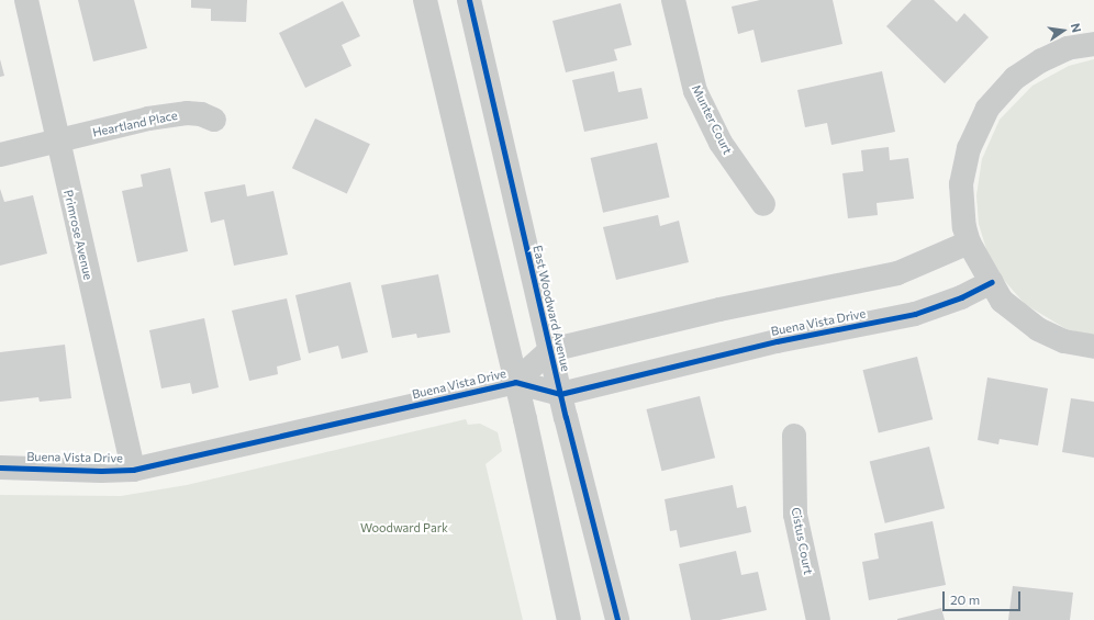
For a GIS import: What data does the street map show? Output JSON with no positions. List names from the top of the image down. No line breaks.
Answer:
{"streets":{"street":["Munter Court","Heartland Place","Primrose Avenue","East Woodward Avenue","Buena Vista Drive","Cistus Court"]},"crossings":[["Heartland Place","Primrose Avenue"],["Primrose Avenue","Buena Vista Drive"],["East Woodward Avenue","Buena Vista Drive"]],"parks":["Woodward Park"],"scale_bar":"20 m","north":"right"}
